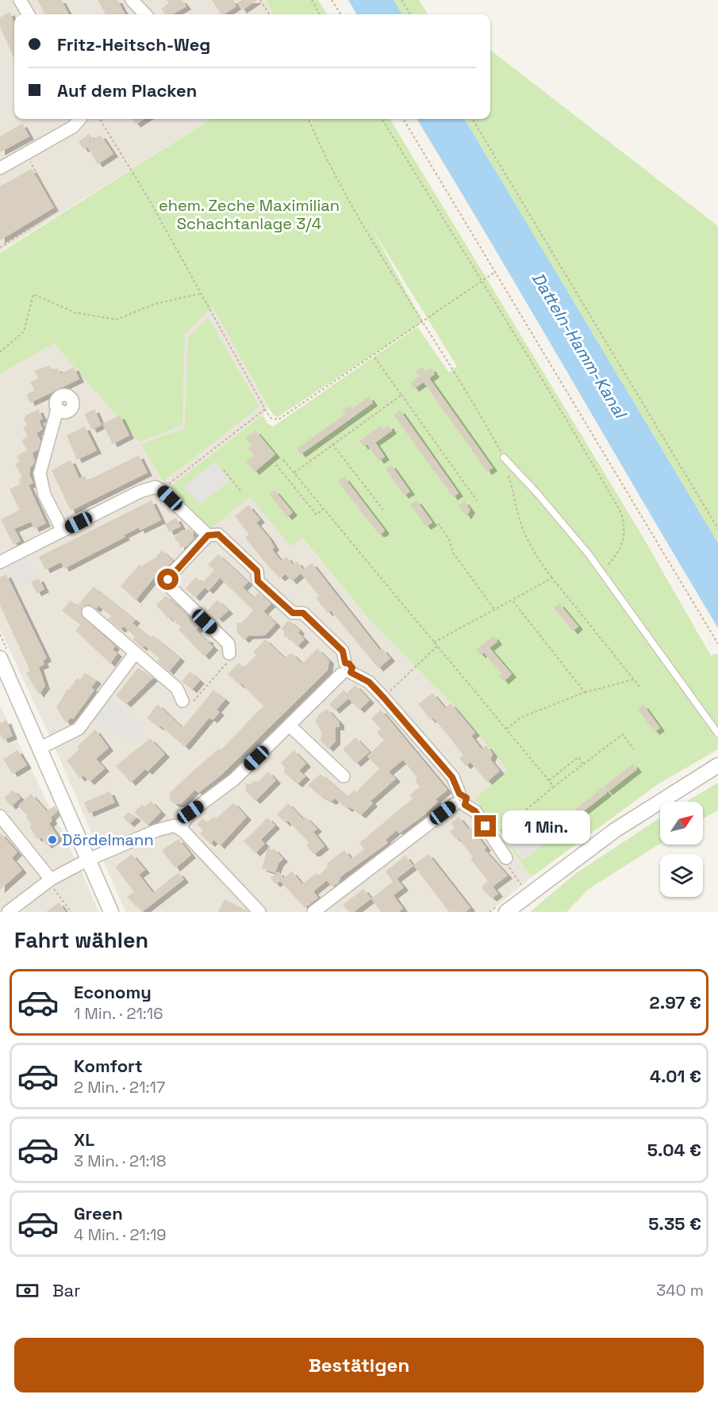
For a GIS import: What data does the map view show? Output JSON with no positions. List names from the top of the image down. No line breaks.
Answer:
{"water":["Datteln-Hamm-Kanal"],"parks":["ehem. Zeche Maximilian Schachtanlage 3/4"],"places":["Dördelmann"],"north":"top right","page":{"banner":["Fritz-Heitsch-Weg","Auf dem Placken"],"bubble":"1 Min.","heading":"Fahrt wählen","list":[{"name":"Economy","note":"1 Min. · 21:16","value":"2.97 €"},{"name":"Komfort","note":"2 Min. · 21:17","value":"4.01 €"},{"name":"XL","note":"3 Min. · 21:18","value":"5.04 €"},{"name":"Green","note":"4 Min. · 21:19","value":"5.35 €"}],"pay":["Bar","340 m"],"buttons":"Bestätigen"}}
